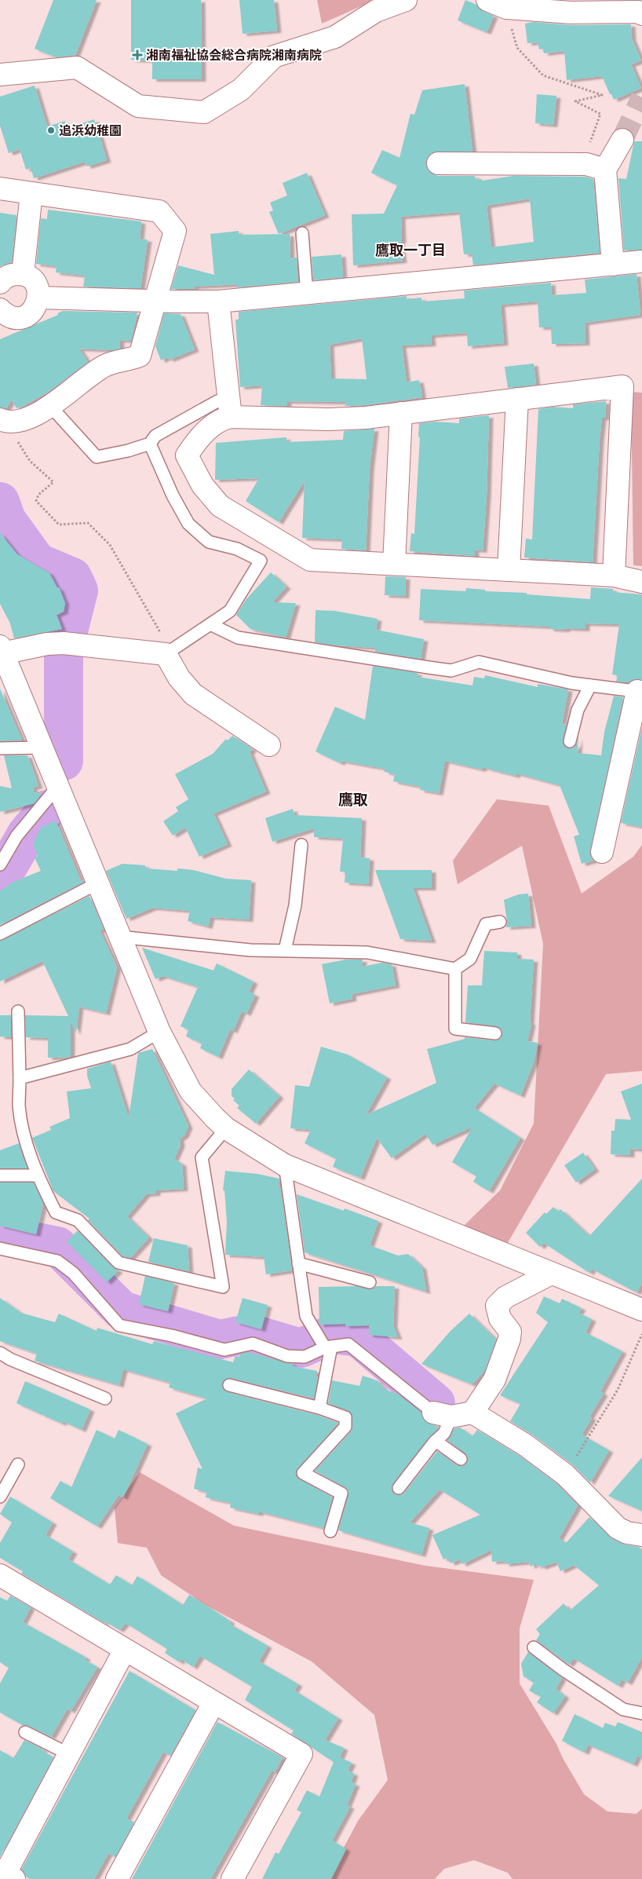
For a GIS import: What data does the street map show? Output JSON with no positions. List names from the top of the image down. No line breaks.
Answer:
{"districts":["鷹取一丁目","鷹取"],"places":{"health":["湘南福祉協会総合病院湘南病院"],"other":["追浜幼稚園"]}}
